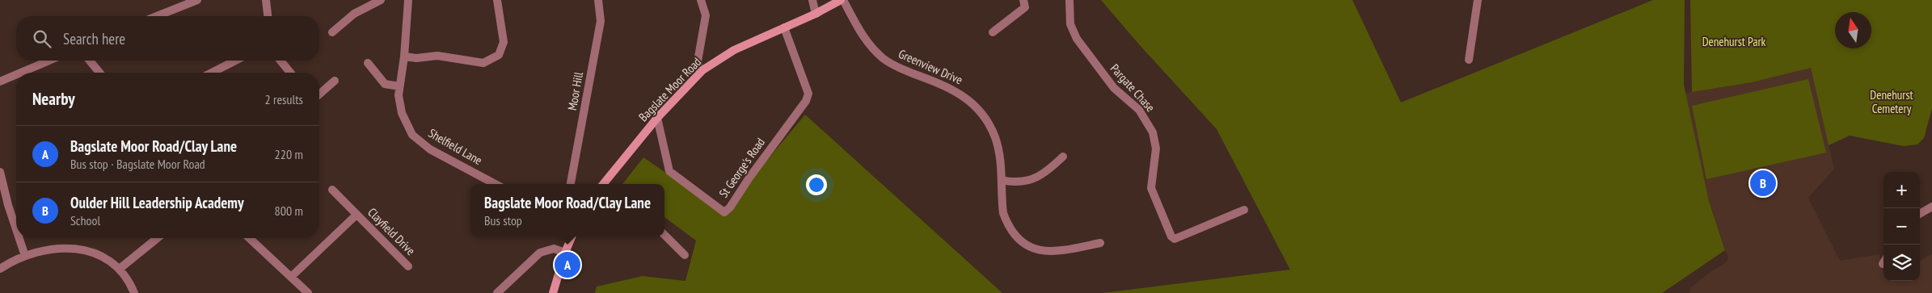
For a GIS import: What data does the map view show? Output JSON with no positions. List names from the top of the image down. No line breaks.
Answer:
{"streets":{"street":["Greenview Drive","Pargate Chase","Bagslate Moor Road","Moor Hill","Shelfield Lane","St George's Road","Clayfield Drive"]},"crossings":[["Greenview Drive","Bagslate Moor Road"],["Bagslate Moor Road","St George's Road"]],"parks":["Denehurst Park","Denehurst Cemetery"],"north":"top","page":{"search":"Search here","heading":["Nearby","2 results"],"list":[{"mark":"A","name":"Bagslate Moor Road/Clay Lane","note":"Bus stop · Bagslate Moor Road","value":"220 m"},{"mark":"B","name":"Oulder Hill Leadership Academy","note":"School","value":"800 m"}],"pins":["B","A"],"map_buttons":["+","−"],"popup":["Bagslate Moor Road/Clay Lane","Bus stop"]}}
